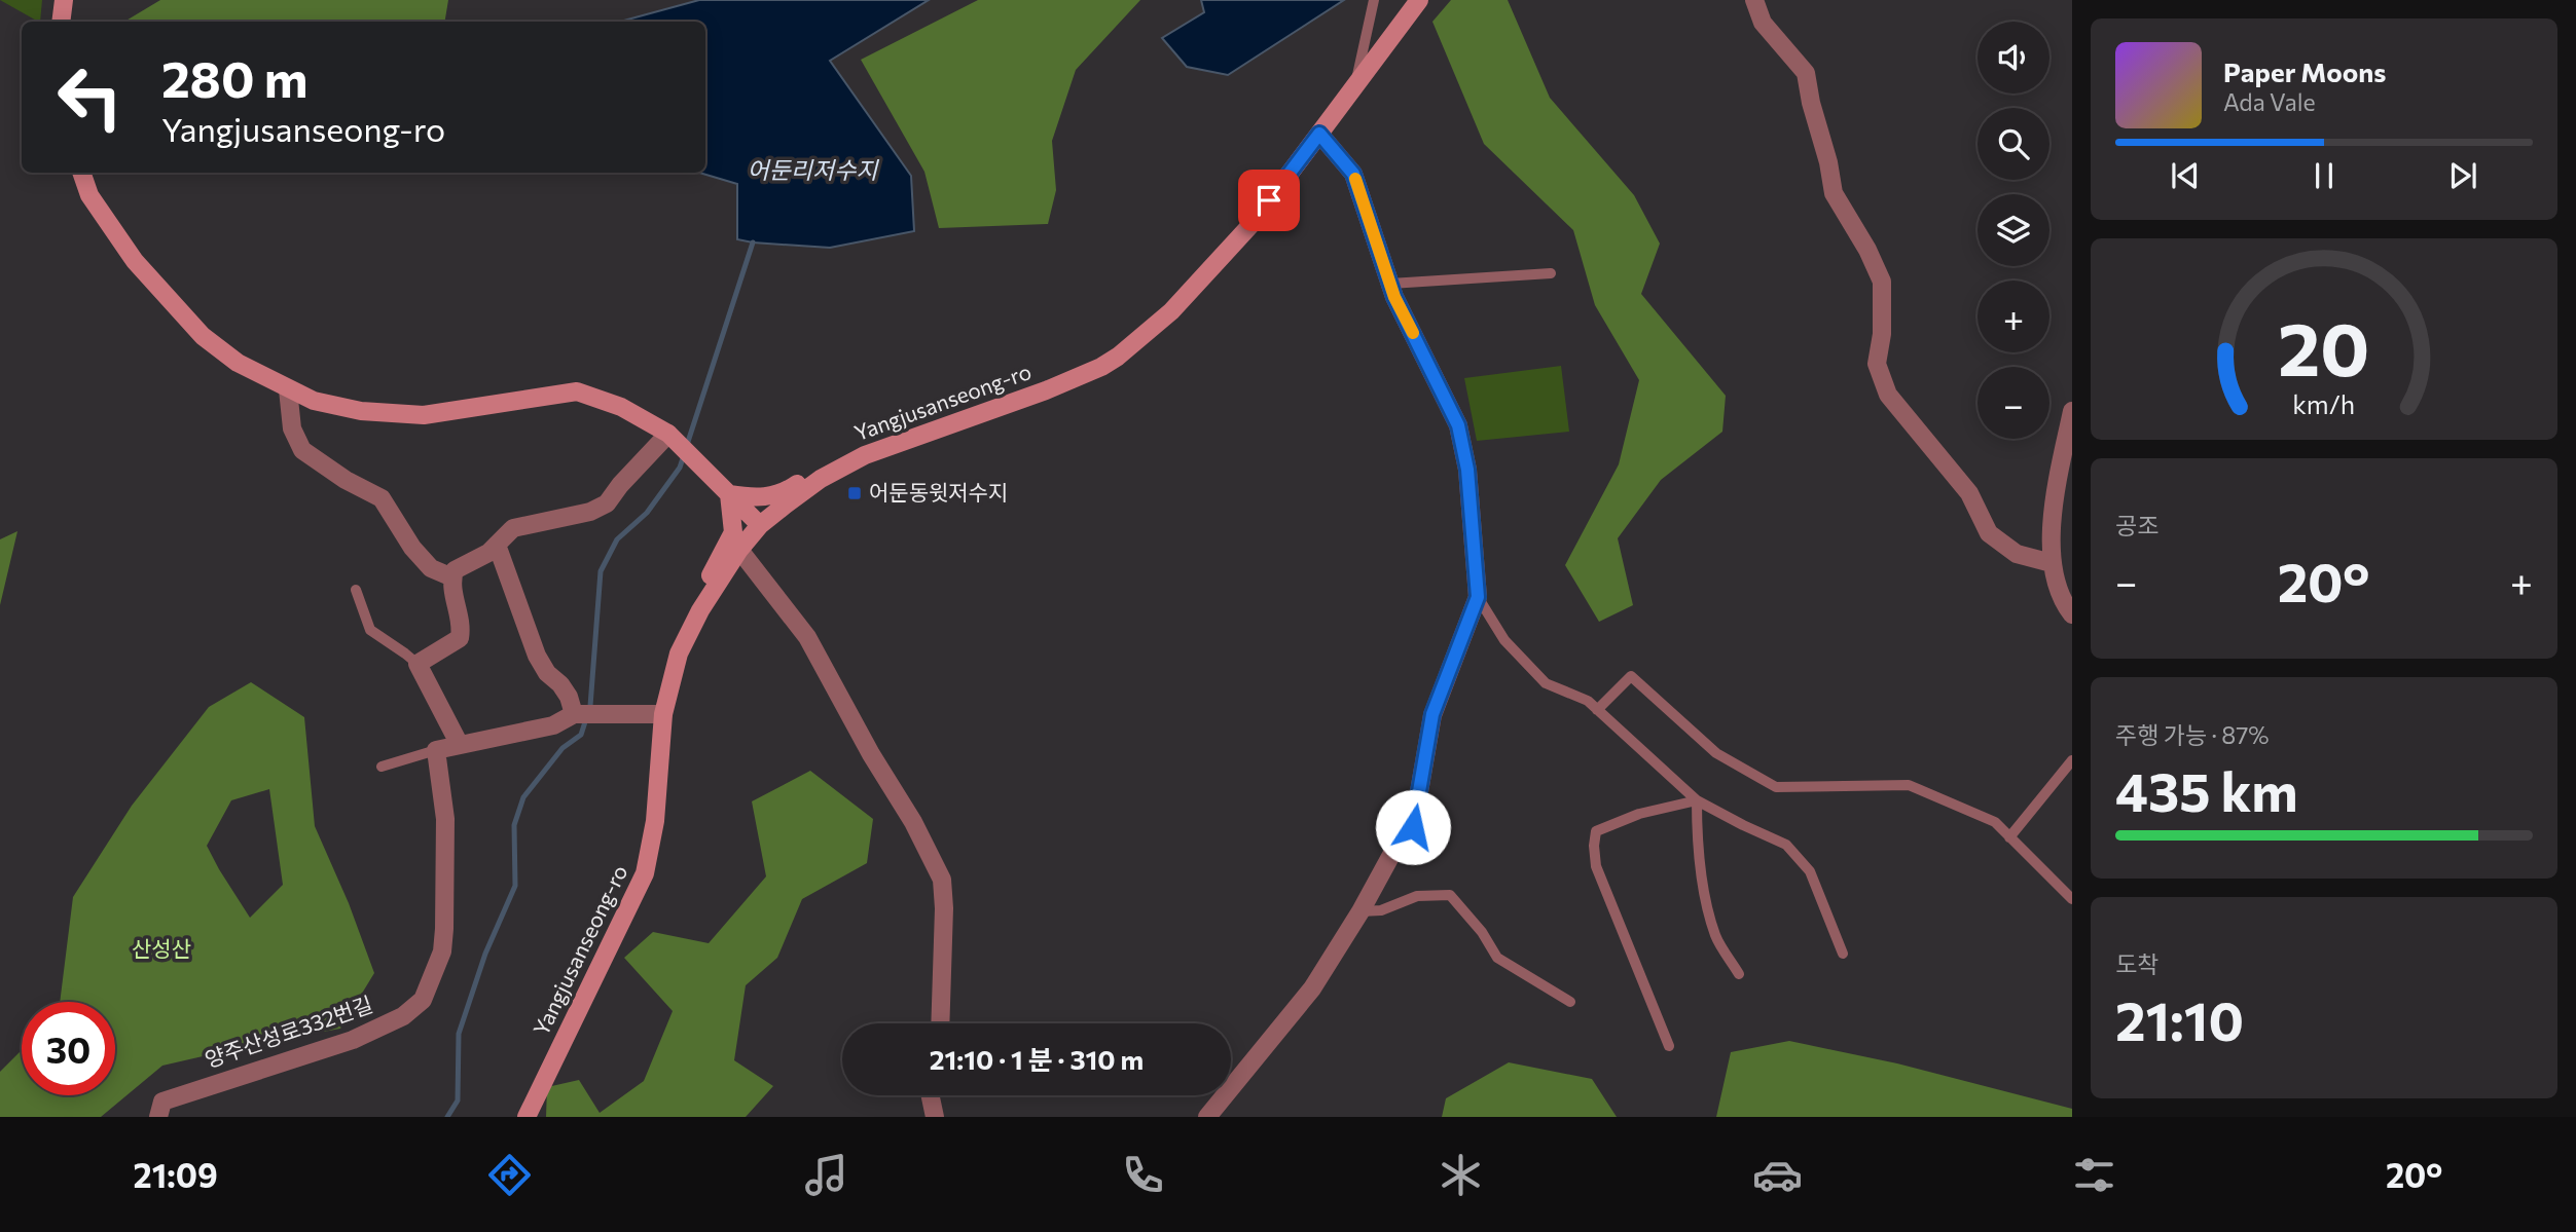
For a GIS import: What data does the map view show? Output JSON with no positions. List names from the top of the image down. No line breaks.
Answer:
{"streets":{"street":["Yangjusanseong-ro","양주산성로332번길"]},"water":["어둔리저수지"],"parks":["산성산"],"places":{"transit":["어둔동윗저수지"]},"page":{"map_buttons":["+","−"],"turn":["280 m","Yangjusanseong-ro"],"song":["Paper Moons","Ada Vale"],"tile":["공조",["주행 가능 · 87%","435 km"],["도착","21:10"]],"heat":["−","20°","+"],"limit":"30","trip":"21:10 · 1 분 · 310 m","tabs":["21:09","20°"],"gauge":["20","km/h"]}}
